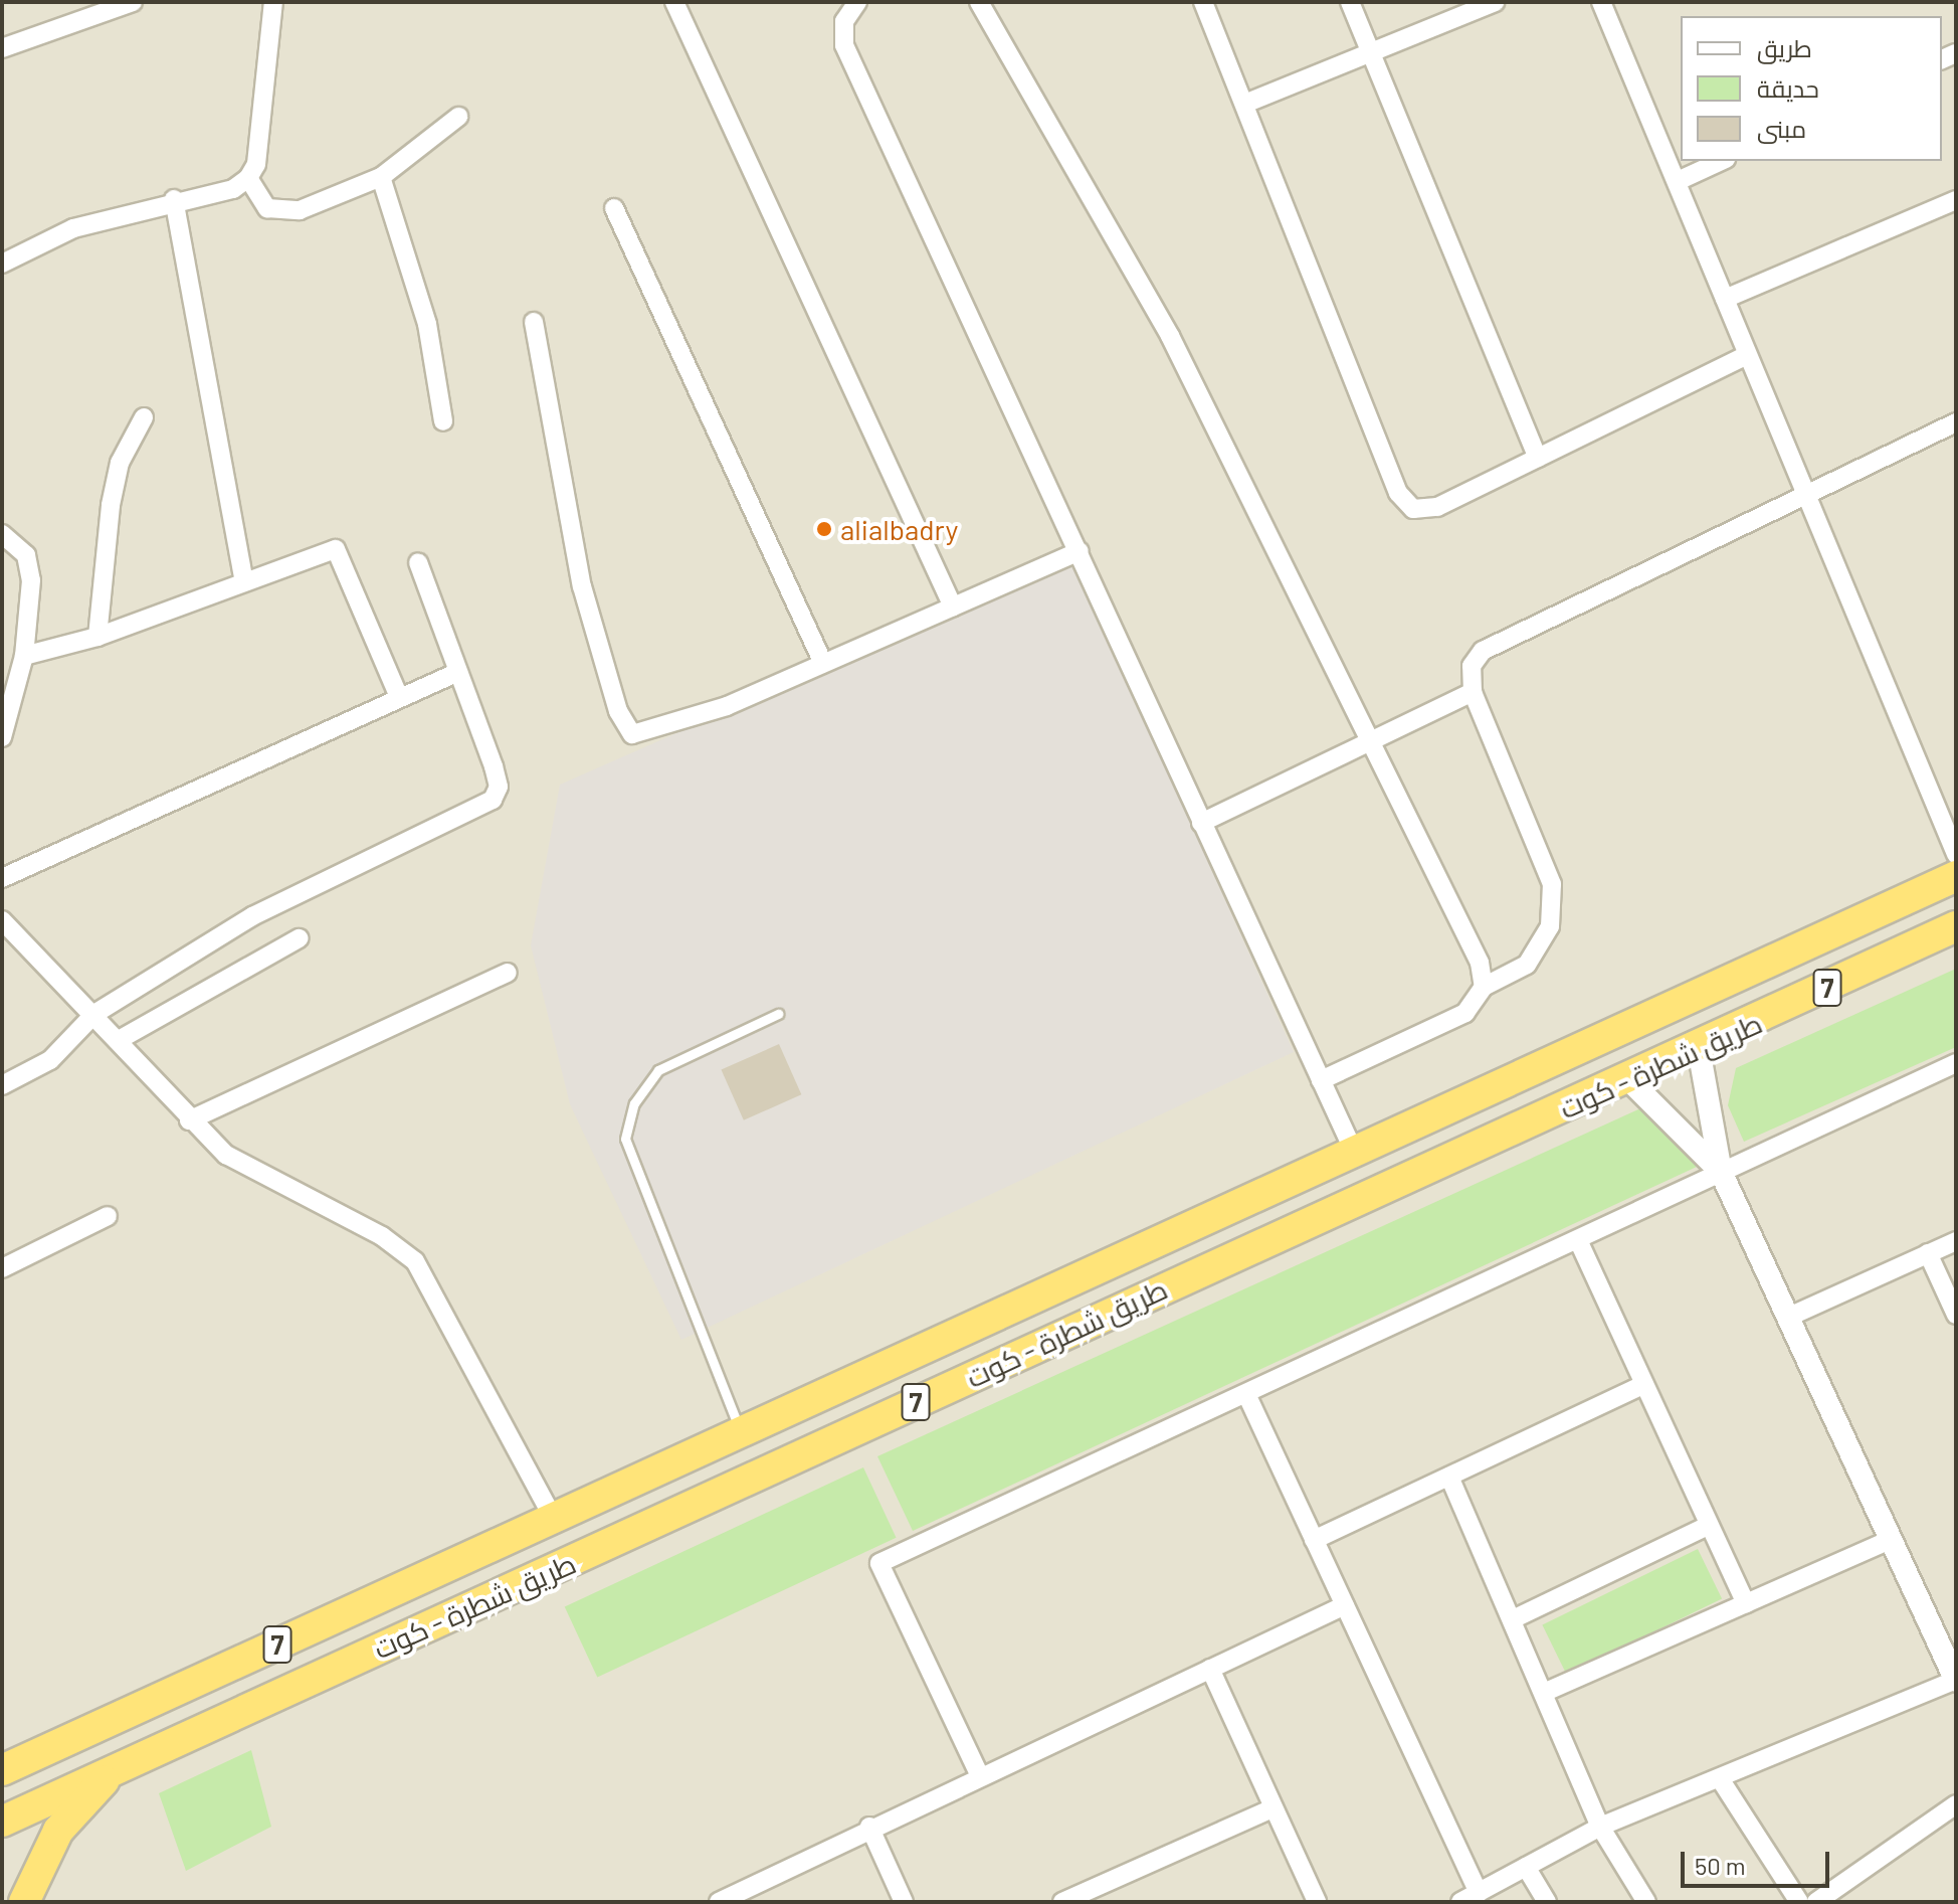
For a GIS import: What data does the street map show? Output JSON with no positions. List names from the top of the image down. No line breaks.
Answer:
{"streets":{"highway":["7","طريق شطرة - كوت"]},"places":["alialbadry"],"legend":["طريق","حديقة","مبنى"],"scale_bar":"50 m"}
